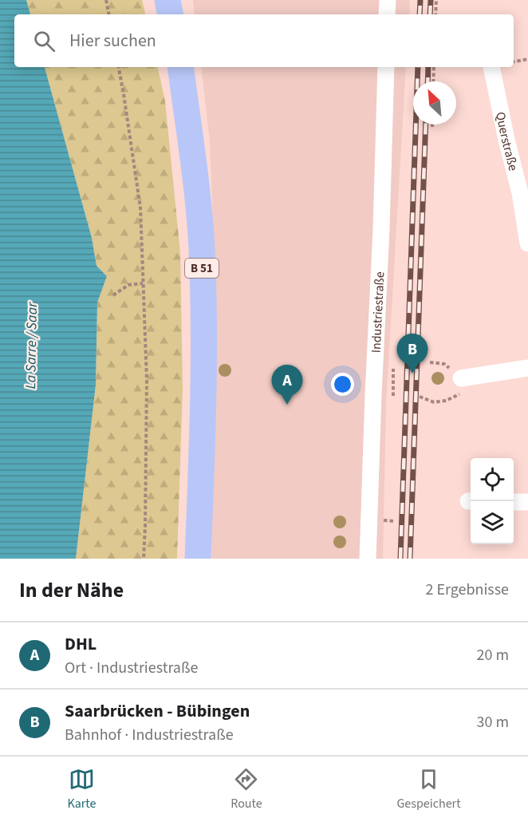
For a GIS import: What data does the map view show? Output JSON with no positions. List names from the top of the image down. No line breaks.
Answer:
{"streets":{"main road":["B 51"],"street":["Querstraße","Industriestraße"]},"water":["La Sarre / Saar"],"north":"top left","page":{"search":"Hier suchen","pins":["B","A"],"heading":["In der Nähe","2 Ergebnisse"],"list":[{"mark":"A","name":"DHL","note":"Ort · Industriestraße","value":"20 m"},{"mark":"B","name":"Saarbrücken - Bübingen","note":"Bahnhof · Industriestraße","value":"30 m"}],"nav":["Karte","Route","Gespeichert"]}}
